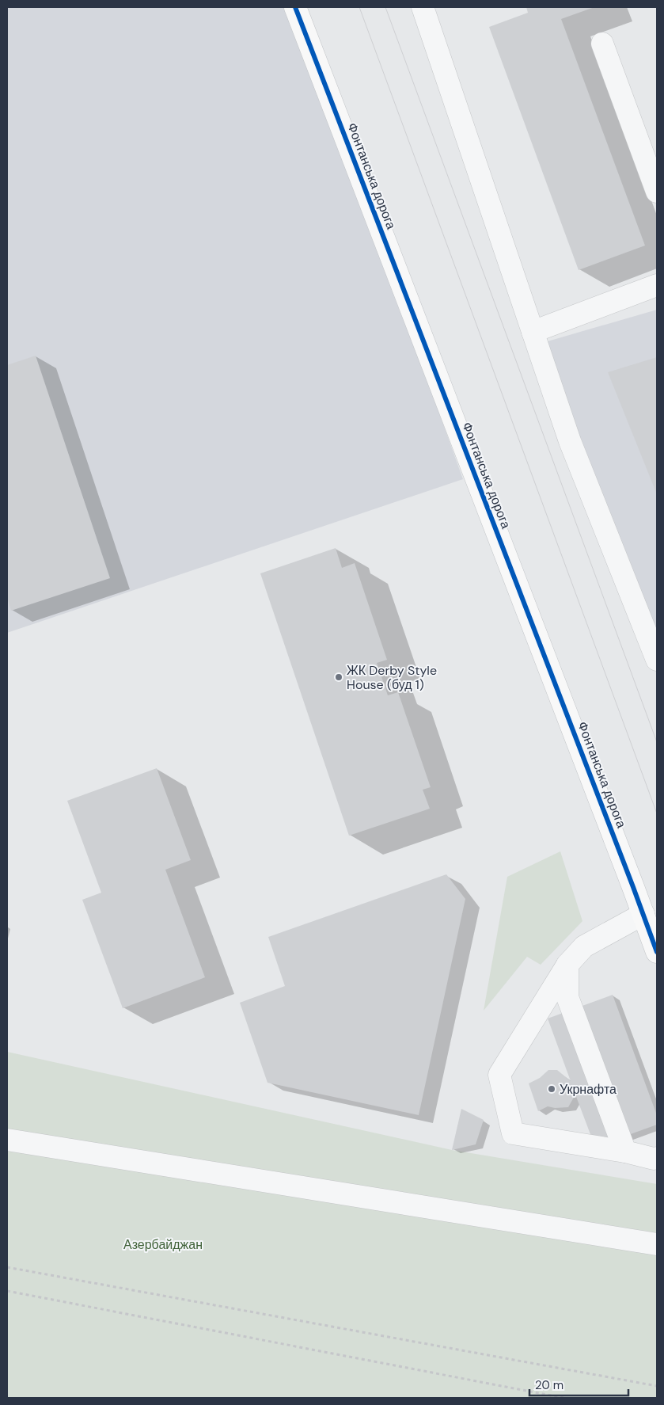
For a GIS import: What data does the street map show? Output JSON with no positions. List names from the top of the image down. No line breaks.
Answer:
{"streets":{"main road":["Фонтанська дорога"]},"parks":["Азербайджан"],"places":["ЖК Derby Style House (буд 1)","Укрнафта"],"scale_bar":"20 m"}
